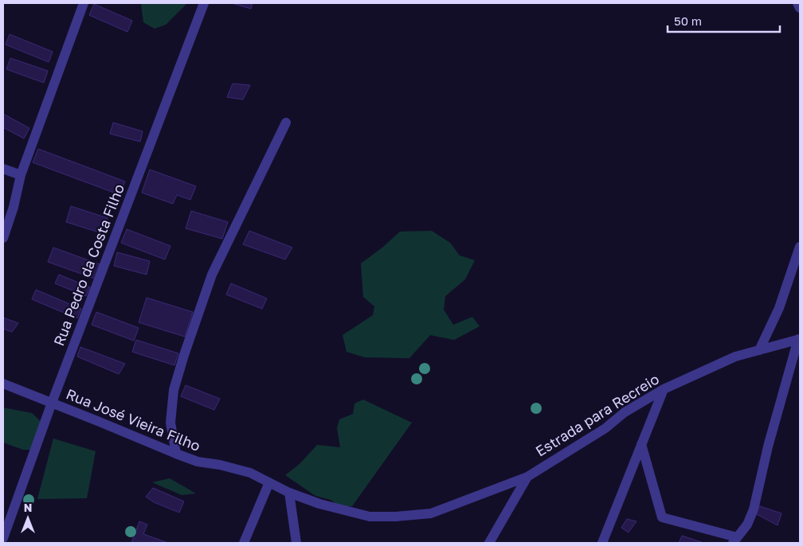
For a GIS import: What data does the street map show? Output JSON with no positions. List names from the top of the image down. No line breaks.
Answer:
{"streets":{"street":["Rua Pedro da Costa Filho","Estrada para Recreio","Rua José Vieira Filho"]},"crossings":[["Rua Pedro da Costa Filho","Rua José Vieira Filho"],["Estrada para Recreio","Rua José Vieira Filho"]],"scale_bar":"50 m","north":"top"}
